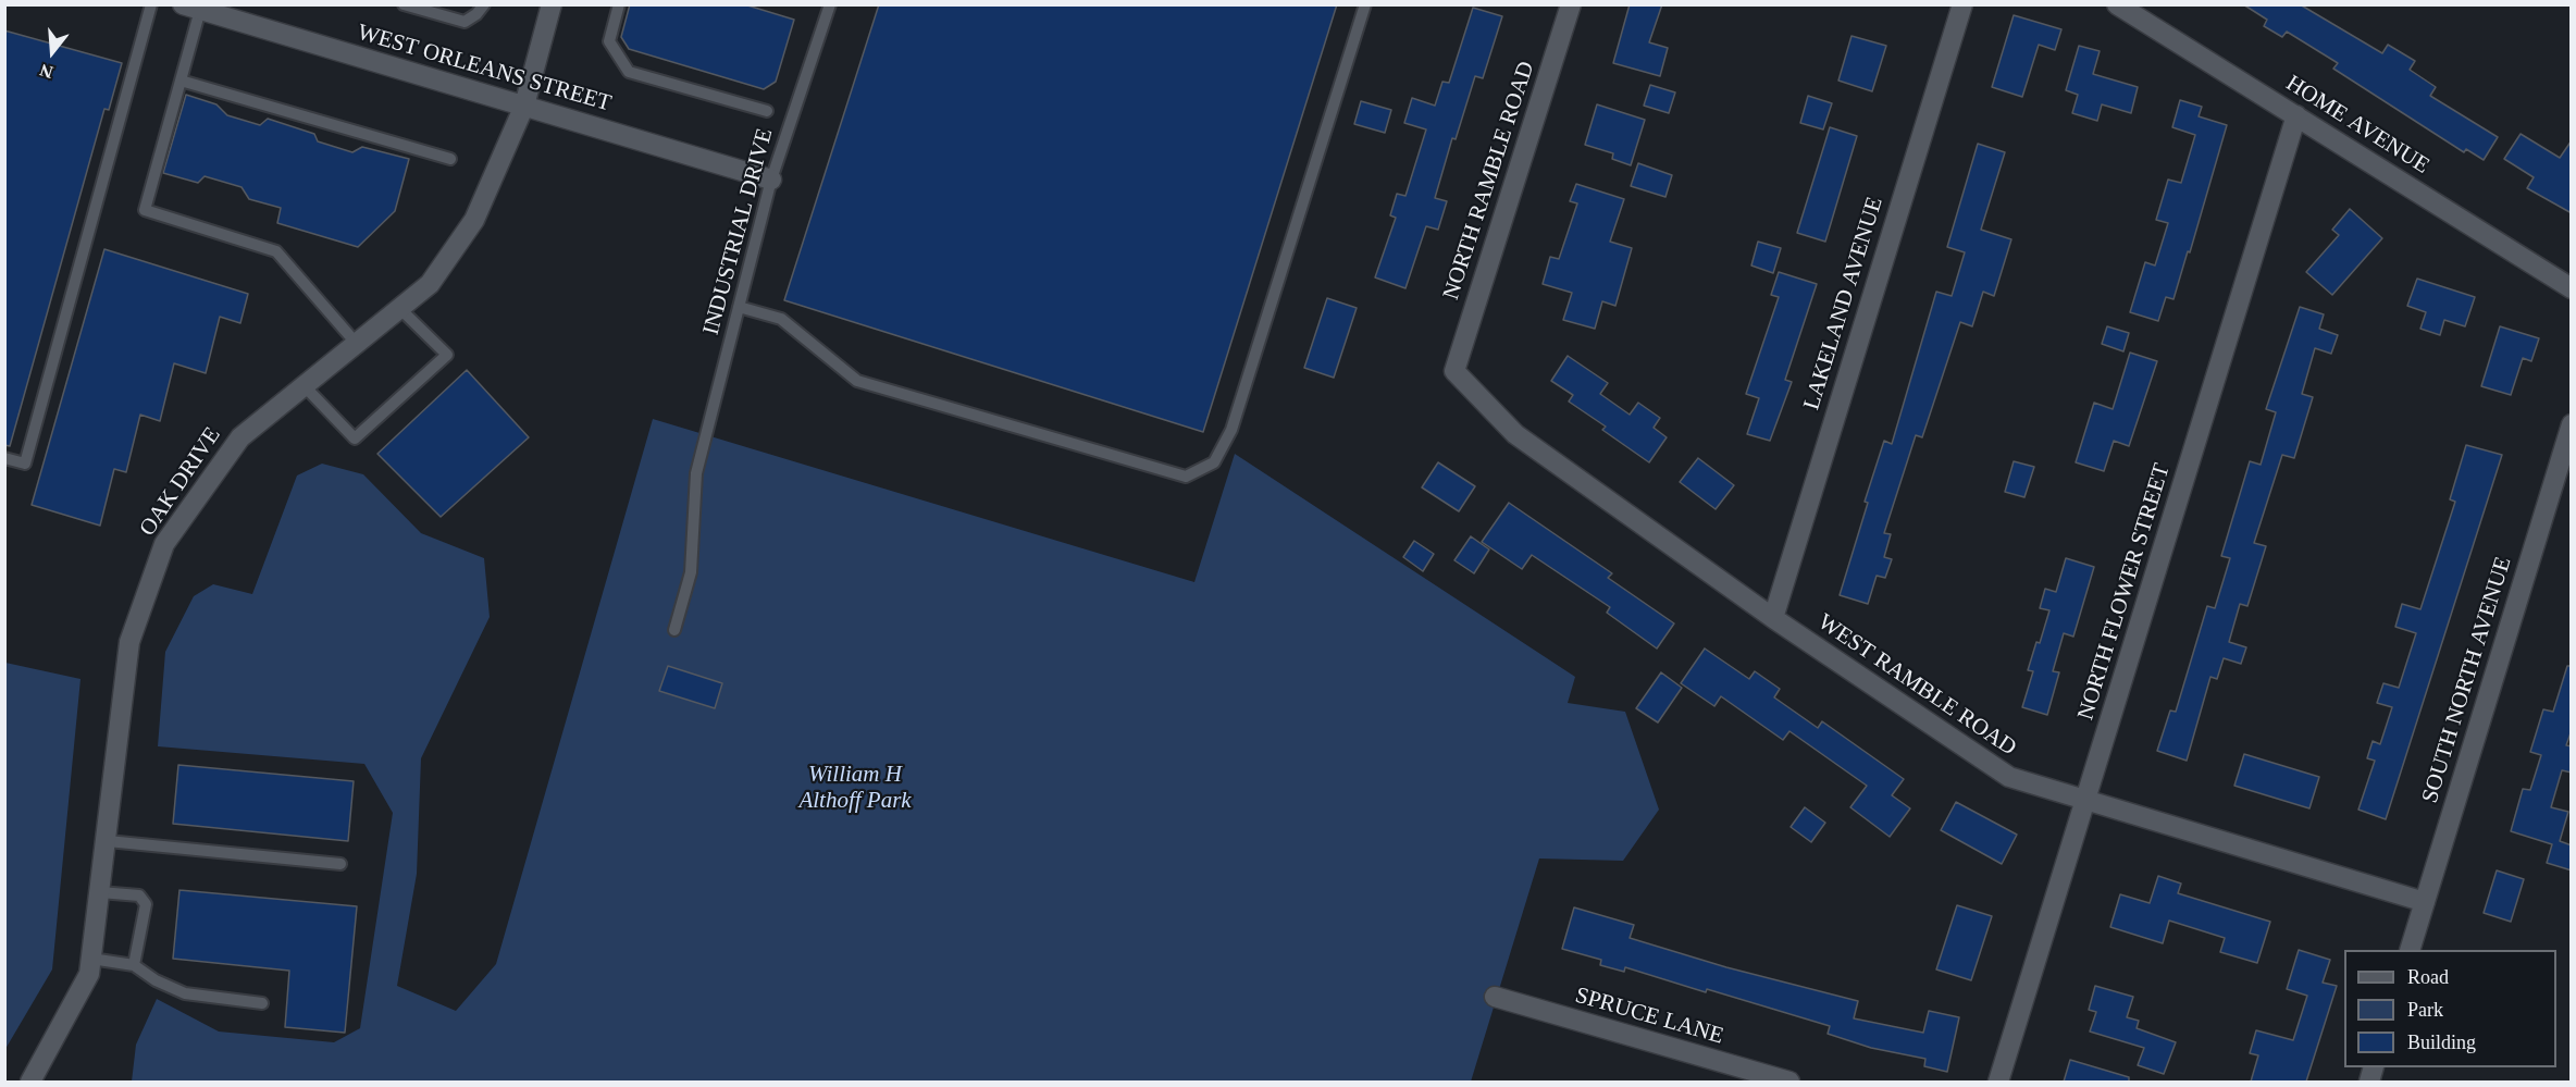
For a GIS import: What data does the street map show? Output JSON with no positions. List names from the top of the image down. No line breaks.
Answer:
{"streets":{"street":["WEST ORLEANS STREET","HOME AVENUE","NORTH RAMBLE ROAD","LAKELAND AVENUE","OAK DRIVE","NORTH FLOWER STREET","SOUTH NORTH AVENUE","WEST RAMBLE ROAD","SPRUCE LANE"],"lane":["INDUSTRIAL DRIVE"]},"crossings":[["WEST ORLEANS STREET","INDUSTRIAL DRIVE"],["WEST ORLEANS STREET","OAK DRIVE"],["HOME AVENUE","NORTH FLOWER STREET"],["NORTH RAMBLE ROAD","WEST RAMBLE ROAD"],["LAKELAND AVENUE","WEST RAMBLE ROAD"],["NORTH FLOWER STREET","WEST RAMBLE ROAD"],["SOUTH NORTH AVENUE","WEST RAMBLE ROAD"]],"parks":["William H Althoff Park"],"legend":["Road","Park","Building"],"north":"bottom"}
